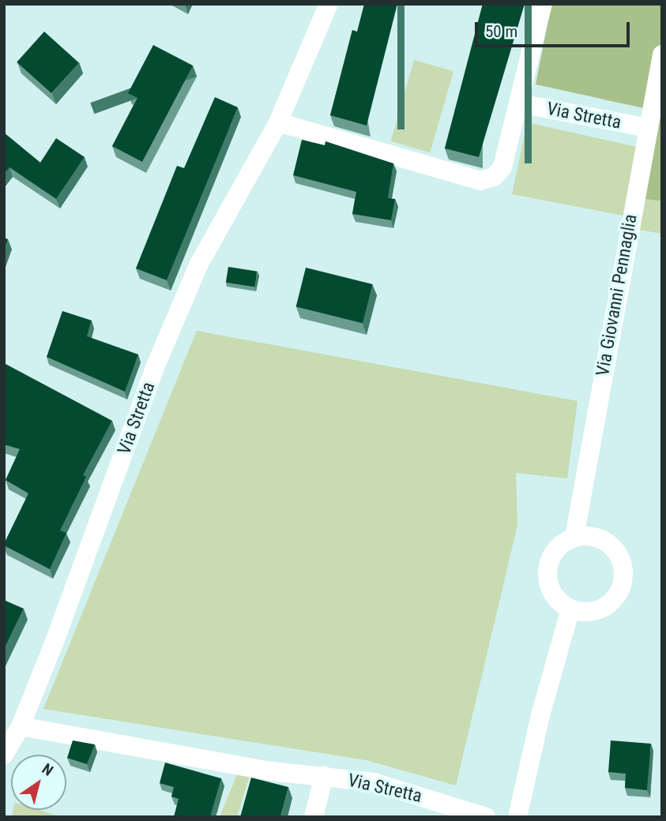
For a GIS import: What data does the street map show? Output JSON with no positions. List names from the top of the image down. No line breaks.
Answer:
{"streets":{"street":["Via Stretta","Via Giovanni Pennaglia"]},"crossings":[["Via Stretta","Via Giovanni Pennaglia"]],"scale_bar":"50 m","north":"top right"}
